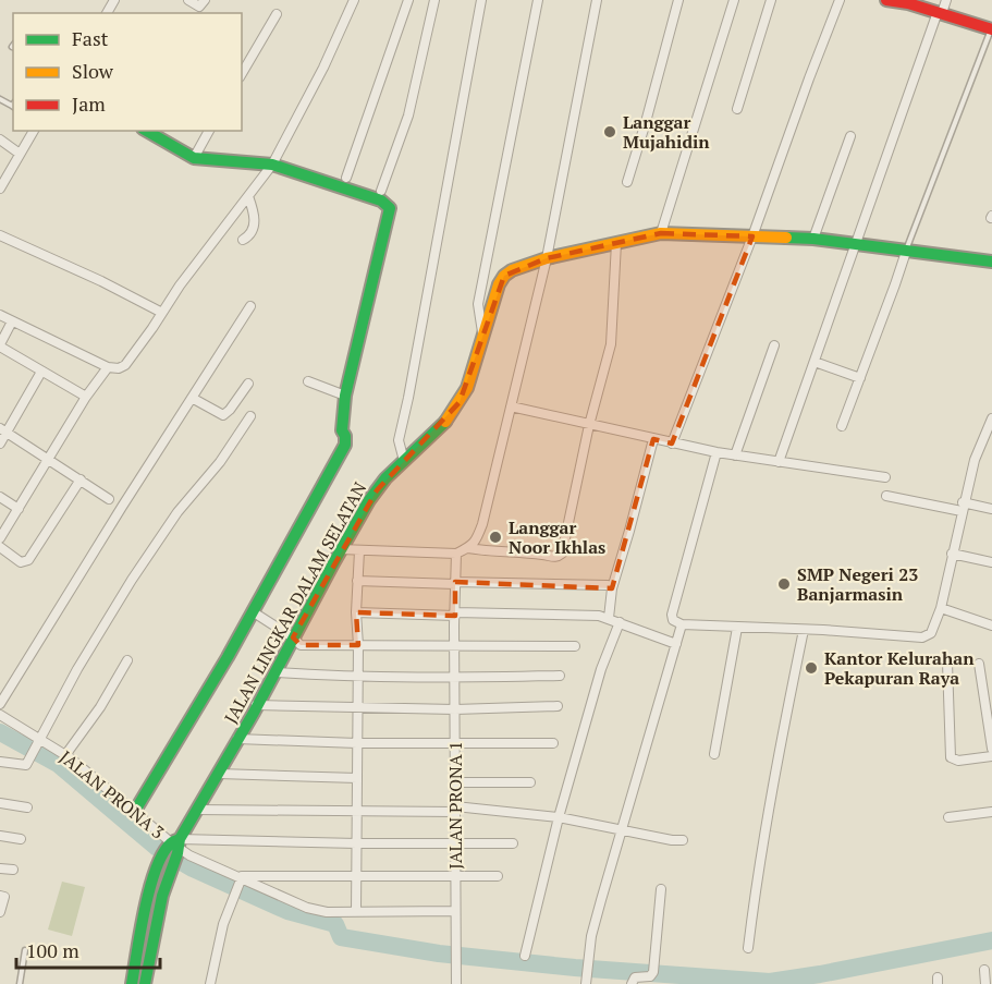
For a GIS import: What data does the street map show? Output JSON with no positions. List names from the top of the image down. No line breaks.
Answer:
{"streets":{"main road":["JALAN LINGKAR DALAM SELATAN"],"street":["JALAN PRONA 3","JALAN PRONA 1"]},"crossings":[["JALAN LINGKAR DALAM SELATAN","JALAN PRONA 3"],["JALAN PRONA 3","JALAN PRONA 1"]],"places":["Langgar Mujahidin","Langgar Noor Ikhlas","SMP Negeri 23 Banjarmasin","Kantor Kelurahan Pekapuran Raya"],"legend":["Fast","Slow","Jam"],"scale_bar":"100 m"}
